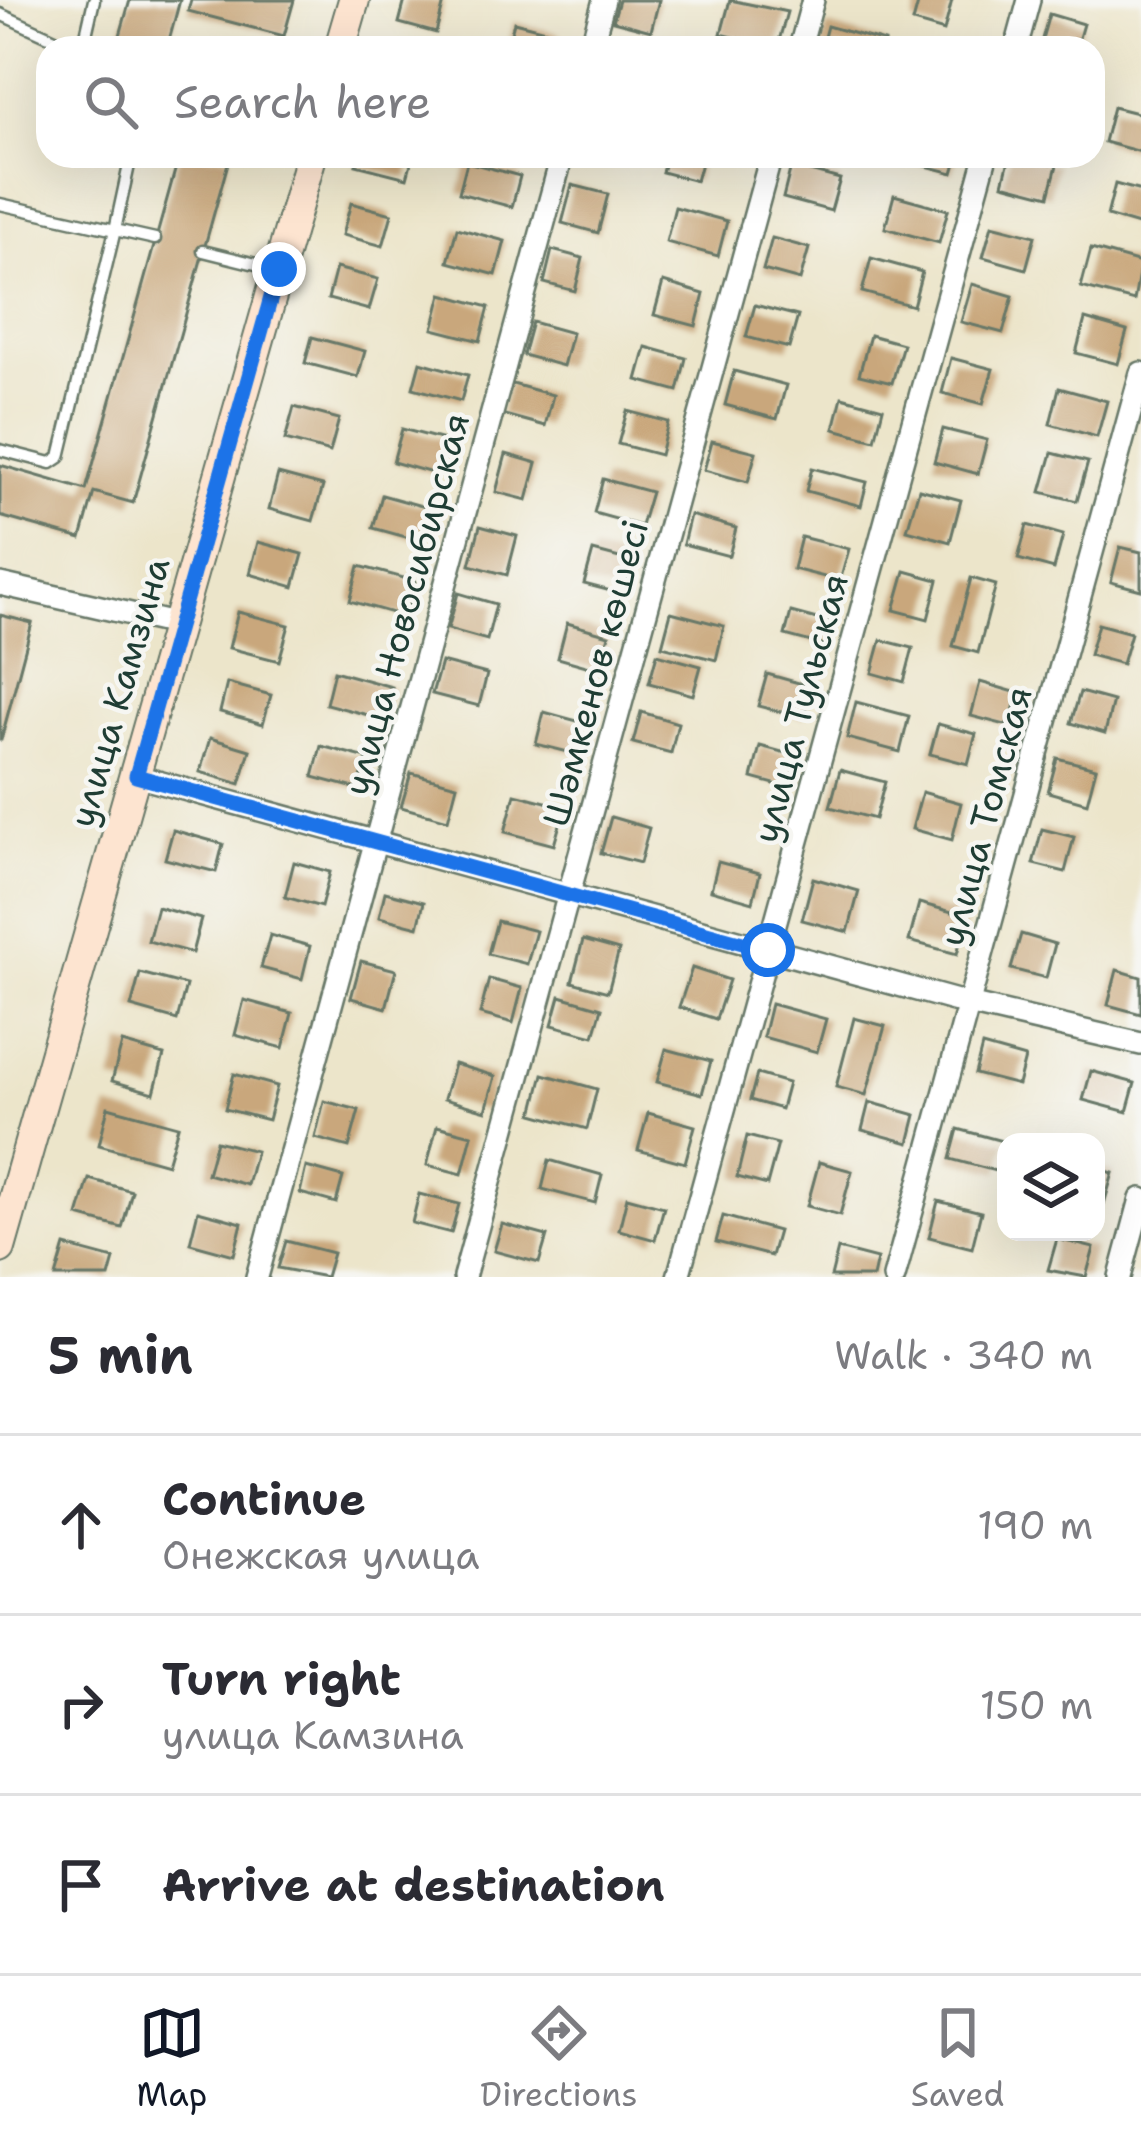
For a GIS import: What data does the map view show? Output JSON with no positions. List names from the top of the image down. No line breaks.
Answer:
{"streets":{"main road":["улица Камзина"],"street":["улица Новосибирская","Шәмкенов көшесі","улица Тульская","улица Томская"]},"page":{"search":"Search here","heading":["5 min","Walk · 340 m"],"list":[["Continue","Онежская улица","190 m"],["Turn right","улица Камзина","150 m"],"Arrive at destination"],"nav":["Map","Directions","Saved"]}}
